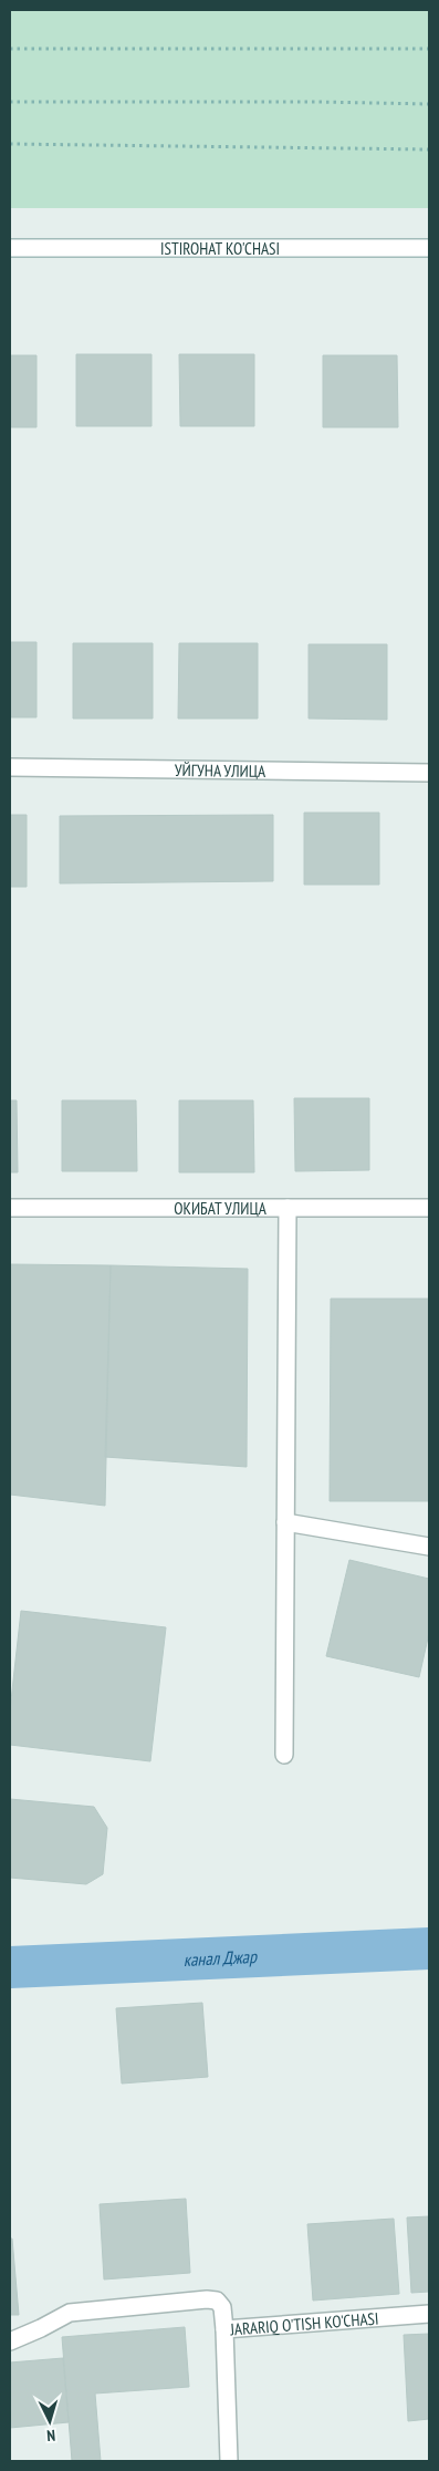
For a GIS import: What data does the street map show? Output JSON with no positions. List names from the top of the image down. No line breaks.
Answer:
{"streets":{"street":["ISTIROHAT KO'CHASI","УЙГУНА УЛИЦА","ОКИБАТ УЛИЦА","JARARIQ O'TISH KO'CHASI"]},"water":["канал Джар"],"north":"bottom"}
